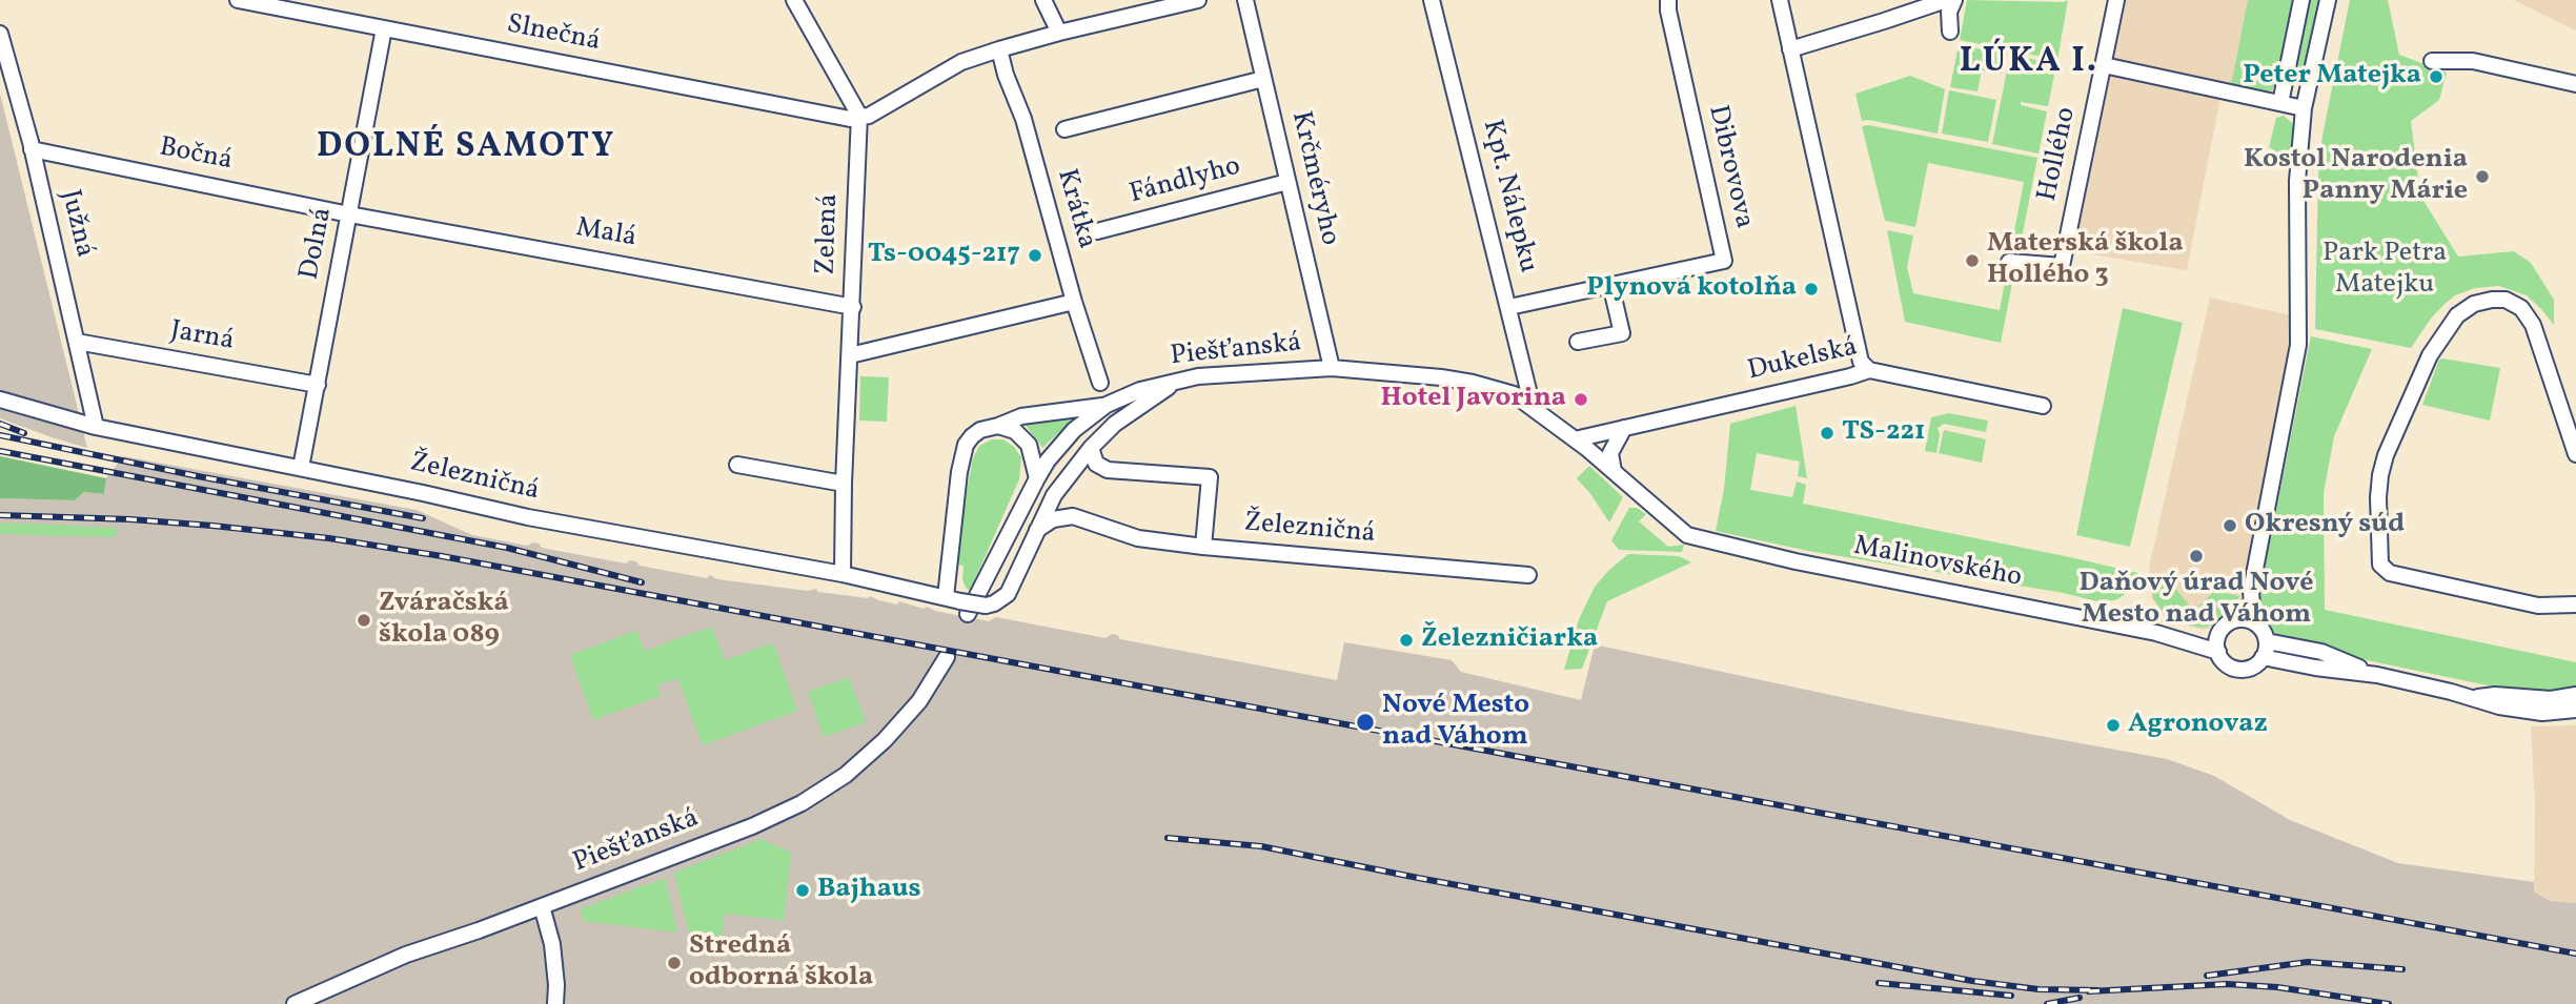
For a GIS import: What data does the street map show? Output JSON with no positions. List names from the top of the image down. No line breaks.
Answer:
{"streets":{"street":["Slnečná","Hollého","Bočná","Dibrovova","Krčméryho","Fándlyho","Kpt. Nálepku","Krátka","Južná","Malá","Zelená","Dolná","Jarná","Piešťanská","Dukelská","Železničná","Malinovského"]},"crossings":[["Slnečná","Zelená"],["Slnečná","Dolná"],["Bočná","Južná"],["Bočná","Malá"],["Bočná","Dolná"],["Dibrovova","Kpt. Nálepku"],["Krčméryho","Fándlyho"],["Krčméryho","Krátka"],["Krčméryho","Piešťanská"],["Kpt. Nálepku","Piešťanská"],["Južná","Jarná"],["Južná","Železničná"],["Malá","Zelená"],["Malá","Dolná"],["Zelená","Železničná"],["Dolná","Jarná"],["Dolná","Železničná"],["Piešťanská","Dukelská"],["Piešťanská","Železničná"],["Piešťanská","Malinovského"]],"districts":["LÚKA I.","DOLNÉ SAMOTY"],"parks":["Park Petra Matejku"],"places":["Peter Matejka","Kostol Narodenia Panny Márie","Ts-0045-217","Materská škola Hollého 3","Plynová kotolňa","Hotel Javorina","TS-221","Okresný súd","Daňový úrad Nové Mesto nad Váhom","Zváračská škola 089","Železničiarka","Nové Mesto nad Váhom","Agronovaz","Bajhaus","Stredná odborná škola"]}
